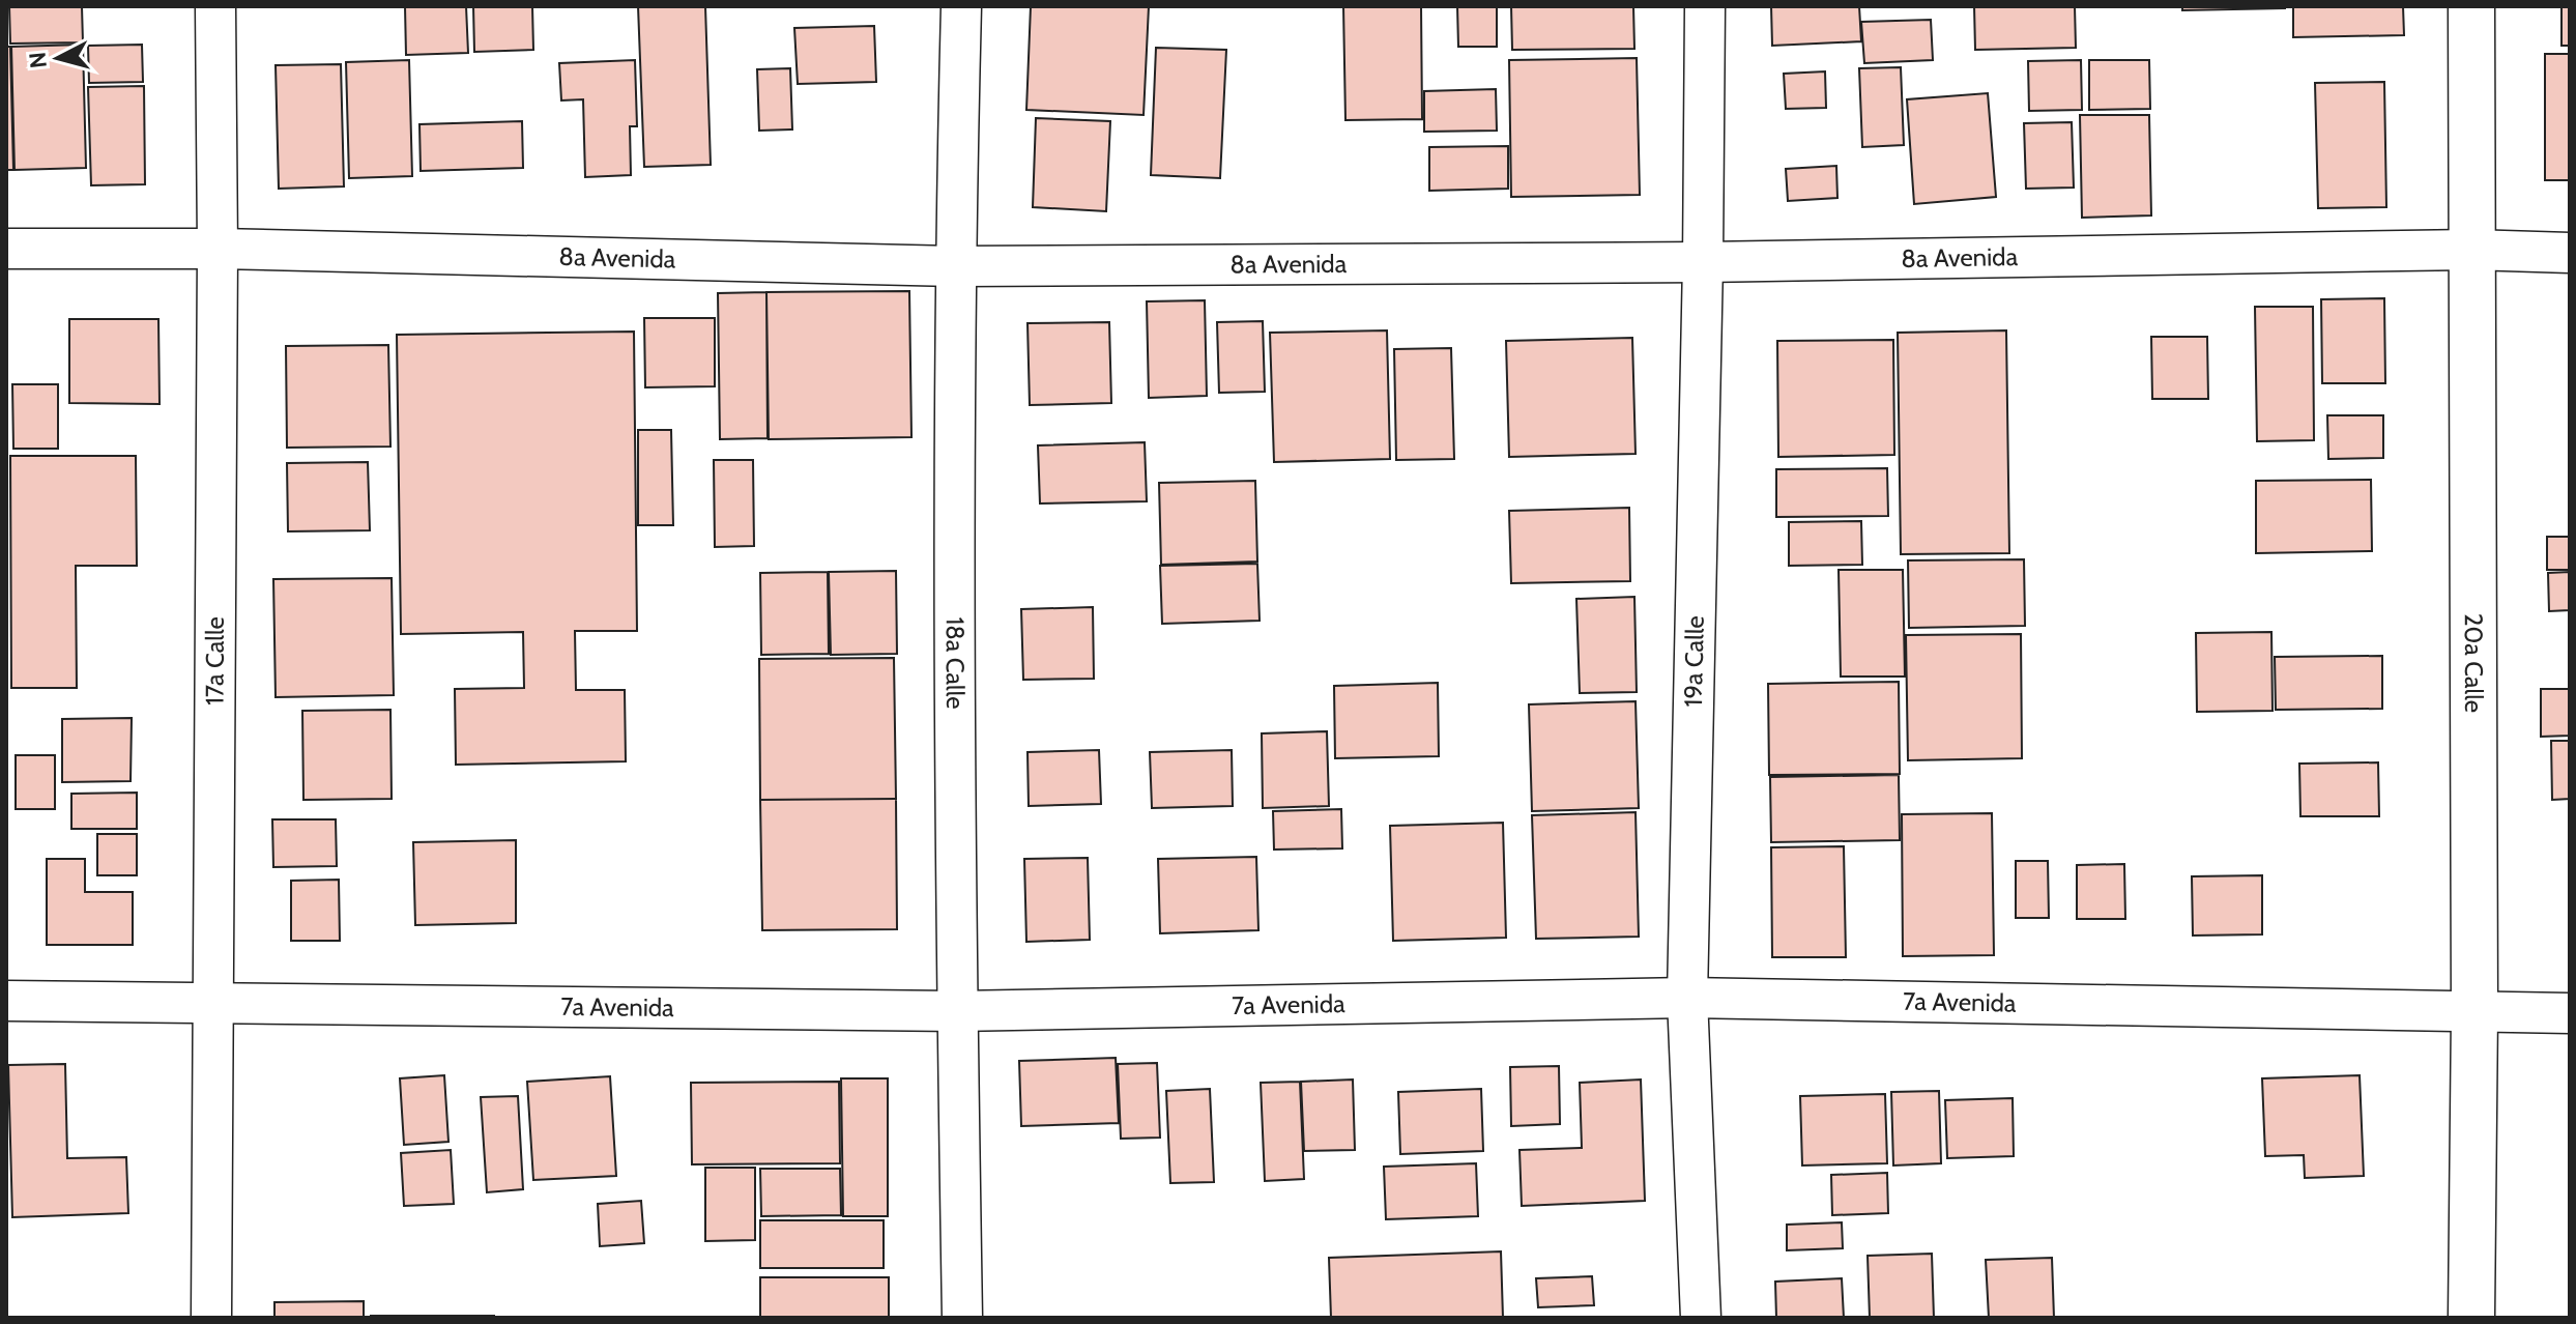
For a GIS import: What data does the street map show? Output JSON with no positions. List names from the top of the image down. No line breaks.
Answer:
{"streets":{"street":["8a Avenida","17a Calle","18a Calle","19a Calle","20a Calle","7a Avenida"]},"crossings":[["8a Avenida","17a Calle"],["8a Avenida","18a Calle"],["8a Avenida","19a Calle"],["8a Avenida","20a Calle"],["17a Calle","7a Avenida"],["18a Calle","7a Avenida"],["19a Calle","7a Avenida"],["20a Calle","7a Avenida"]],"north":"left"}
